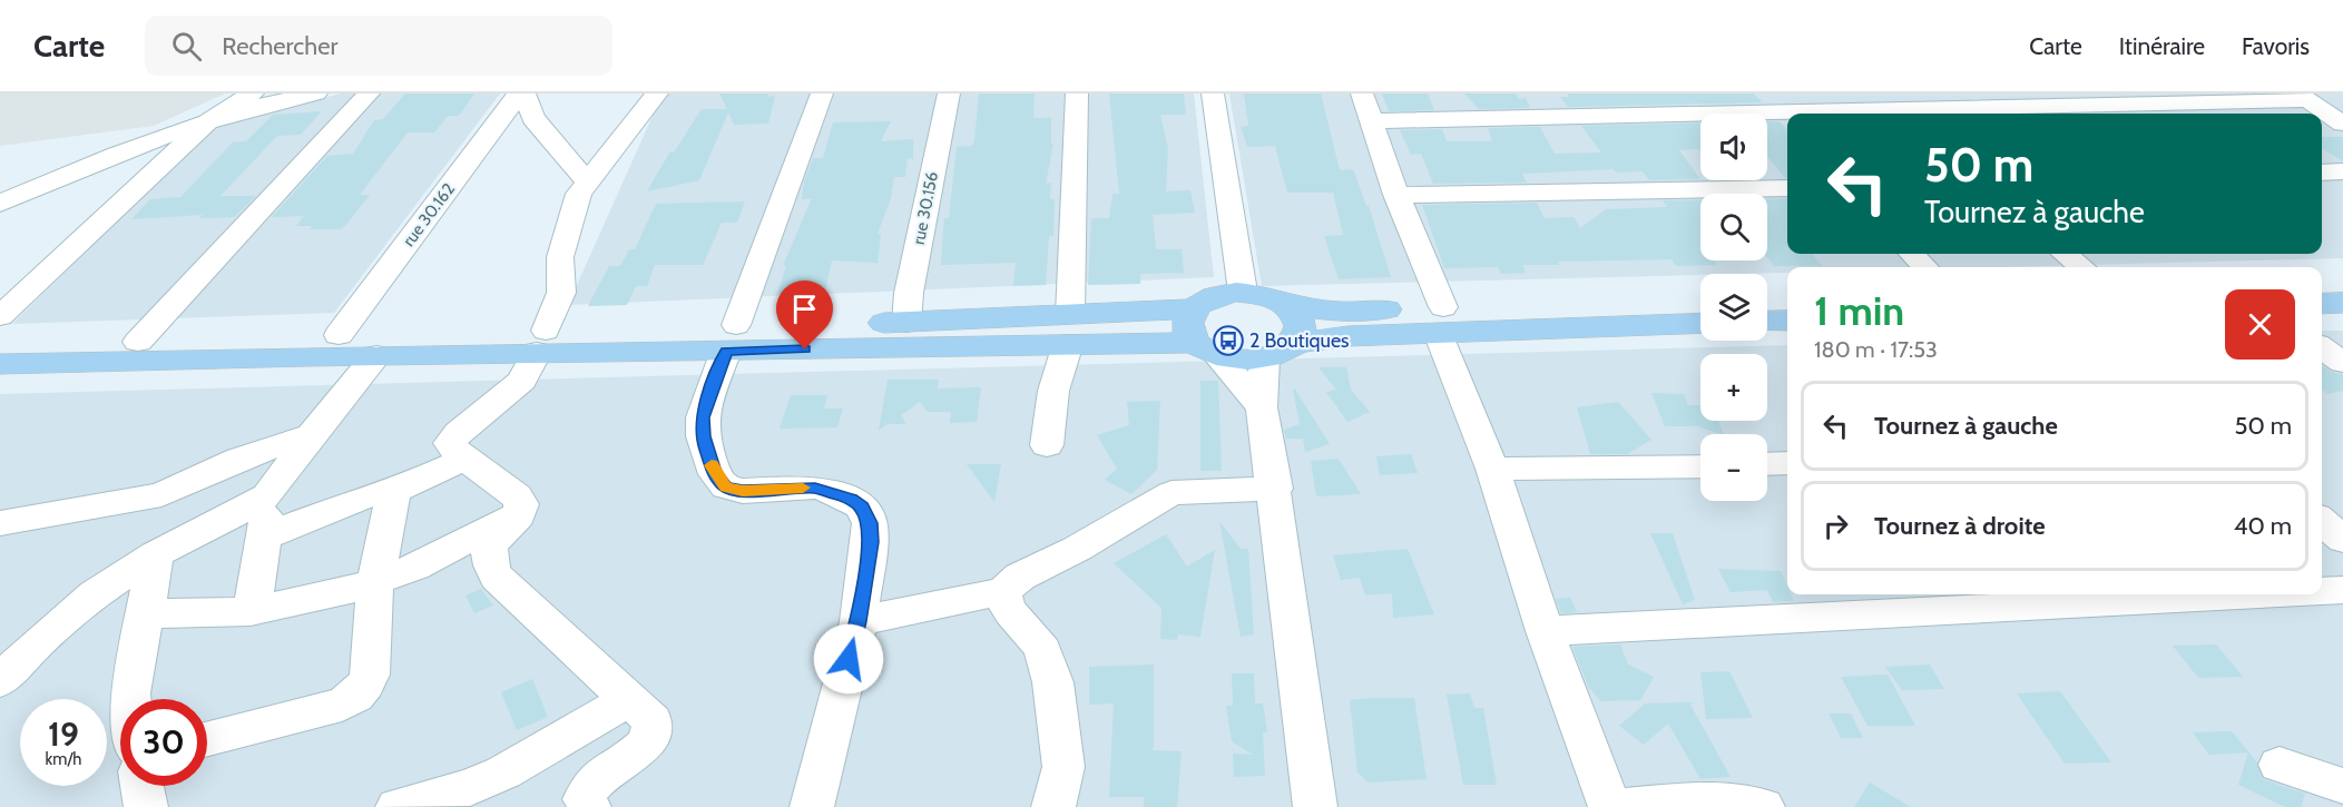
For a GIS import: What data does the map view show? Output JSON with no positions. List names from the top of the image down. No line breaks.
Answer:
{"streets":{"street":["rue 30.156","rue 30.162"]},"places":{"bus stop":["2 Boutiques"]},"page":{"header":"Carte","search":"Rechercher","nav":["Carte","Itinéraire","Favoris"],"map_buttons":["+","−"],"turn":["50 m","Tournez à gauche"],"heading":["1 min","180 m · 17:53"],"list":[{"name":"Tournez à gauche","value":"50 m"},{"name":"Tournez à droite","value":"40 m"}],"speed":"19 km/h","limit":"30"}}
